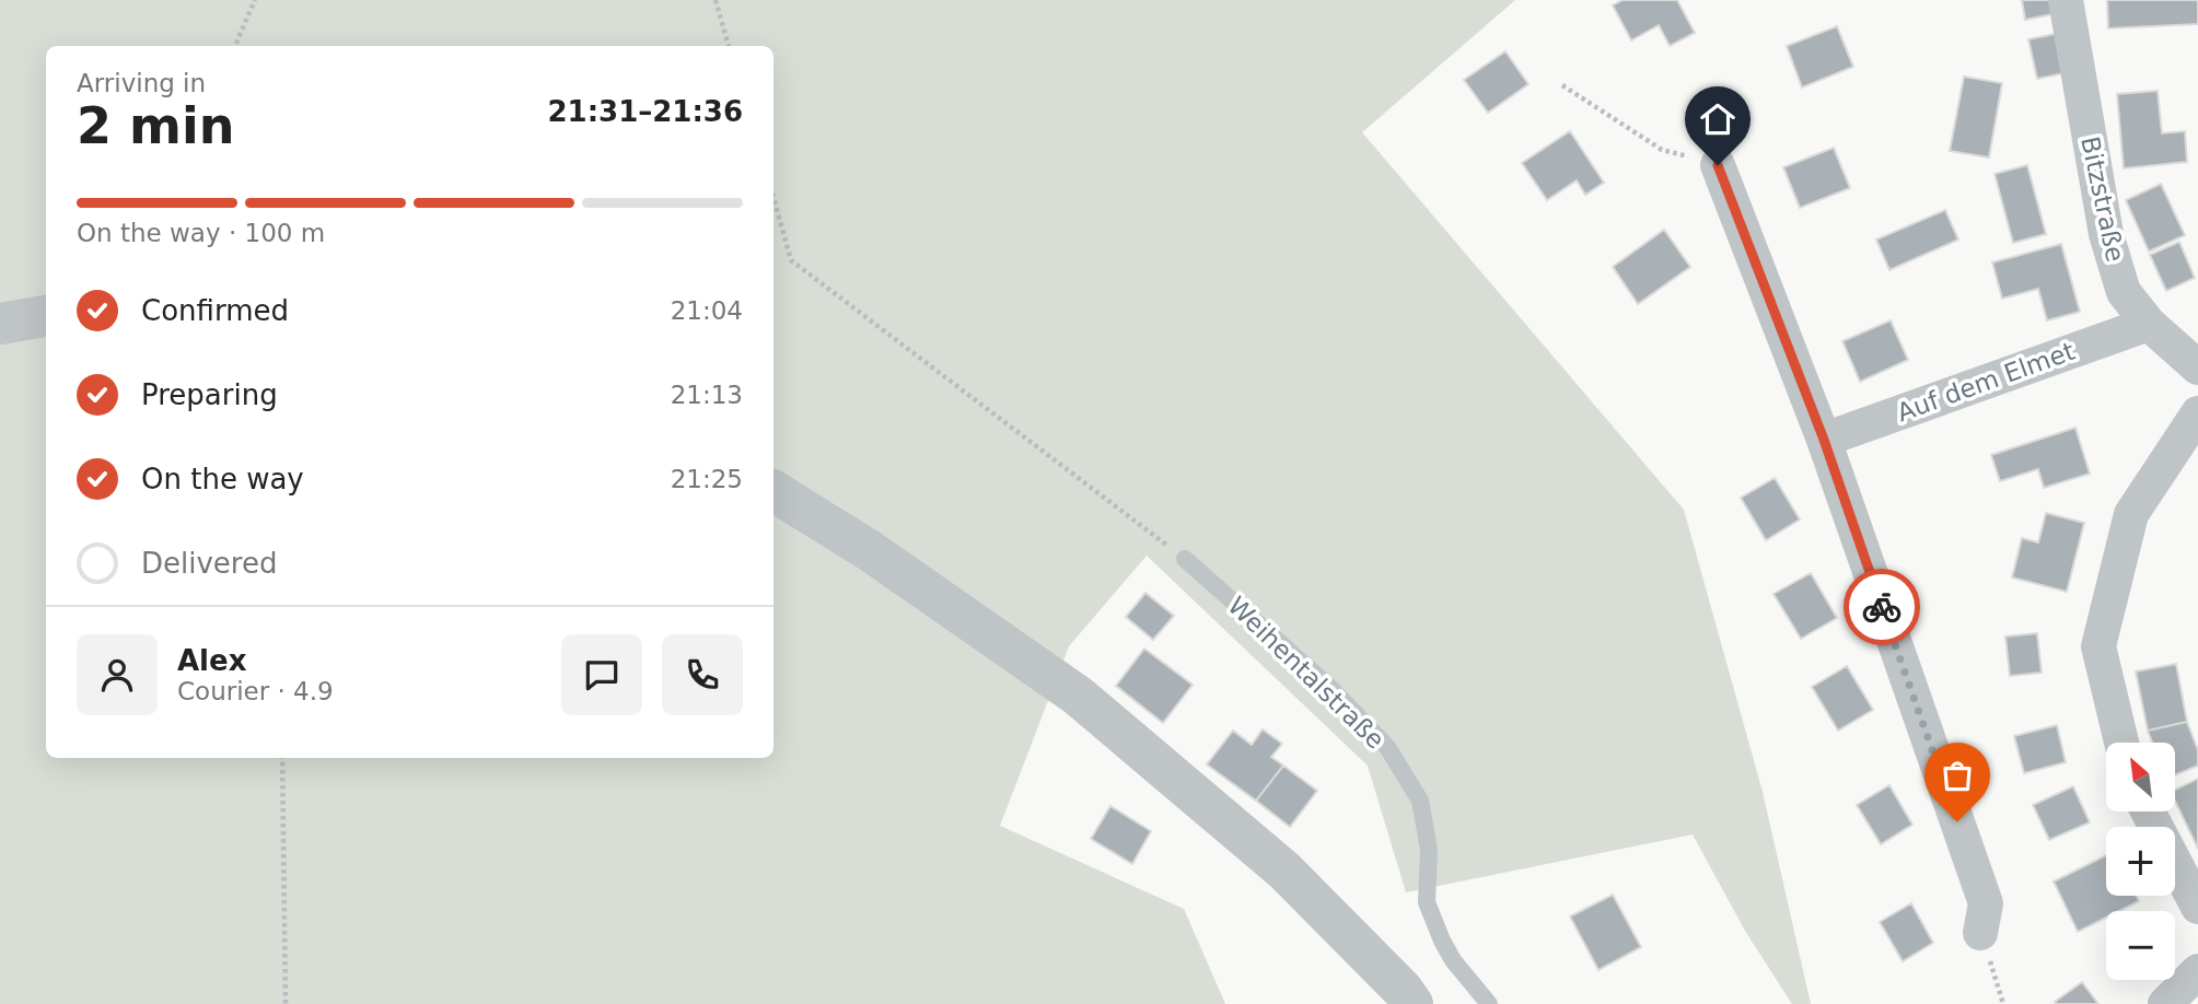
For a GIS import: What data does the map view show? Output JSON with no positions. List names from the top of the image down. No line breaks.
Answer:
{"streets":{"street":["Bitzstraße","Auf dem Elmet"],"lane":["Weihentalstraße"]},"crossings":[["Bitzstraße","Auf dem Elmet"]],"north":"top left","page":{"heading":["2 min","Arriving in","21:31–21:36"],"panel":["Alex","Courier · 4.9"],"bar":"On the way · 100 m","list":[["Confirmed","21:04"],["Preparing","21:13"],["On the way","21:25"],"Delivered"],"map_buttons":["+","−"]}}
